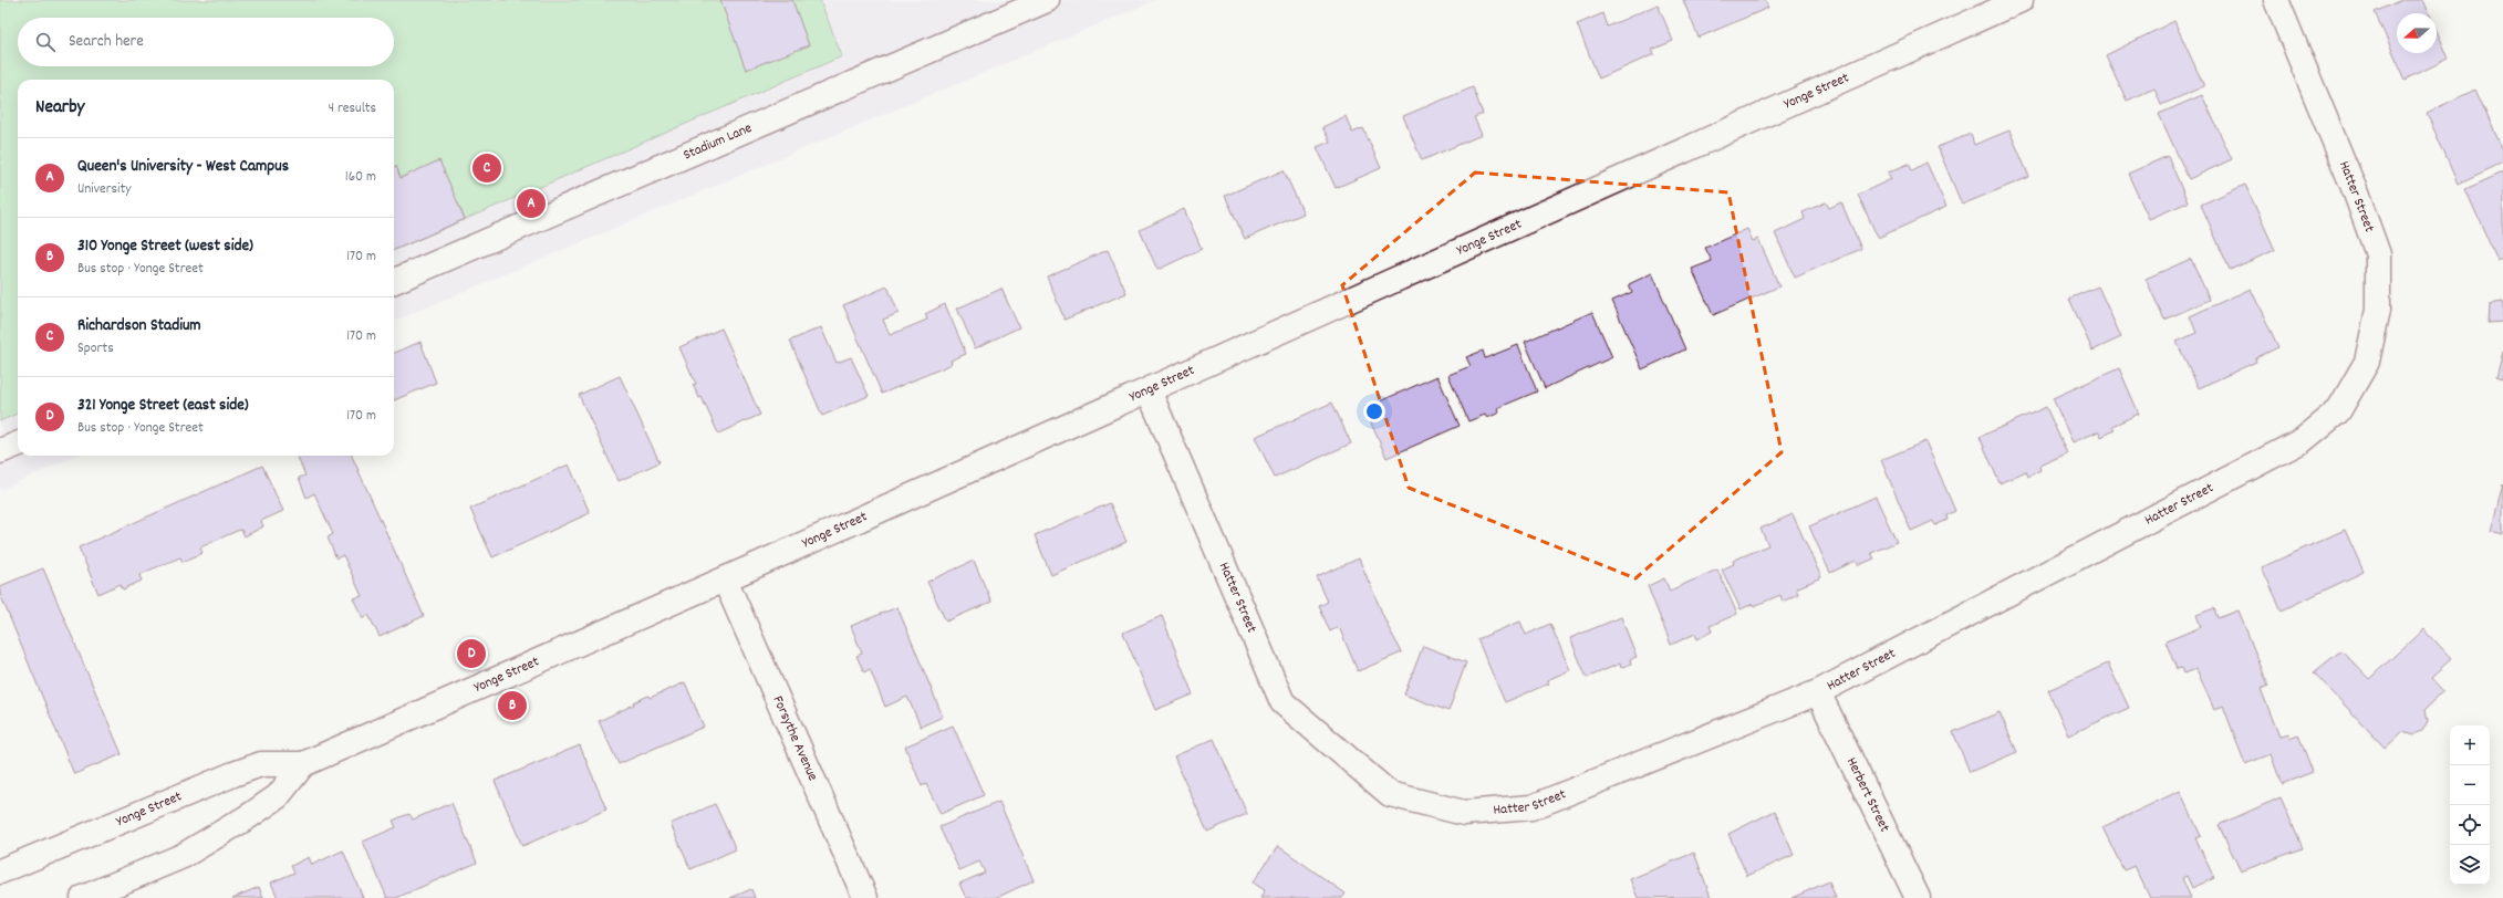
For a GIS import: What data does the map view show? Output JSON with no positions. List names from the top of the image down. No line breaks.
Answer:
{"streets":{"street":["Yonge Street","Stadium Lane","Hatter Street","Forsythe Avenue","Herbert Street"]},"crossings":[["Yonge Street","Hatter Street"],["Yonge Street","Forsythe Avenue"],["Hatter Street","Herbert Street"]],"north":"left","page":{"search":"Search here","heading":["Nearby","4 results"],"list":[{"mark":"A","name":"Queen's University - West Campus","note":"University","value":"160 m"},{"mark":"B","name":"310 Yonge Street (west side)","note":"Bus stop · Yonge Street","value":"170 m"},{"mark":"C","name":"Richardson Stadium","note":"Sports","value":"170 m"},{"mark":"D","name":"321 Yonge Street (east side)","note":"Bus stop · Yonge Street","value":"170 m"}],"pins":["C","A","D","B"],"map_buttons":["+","−"]}}
